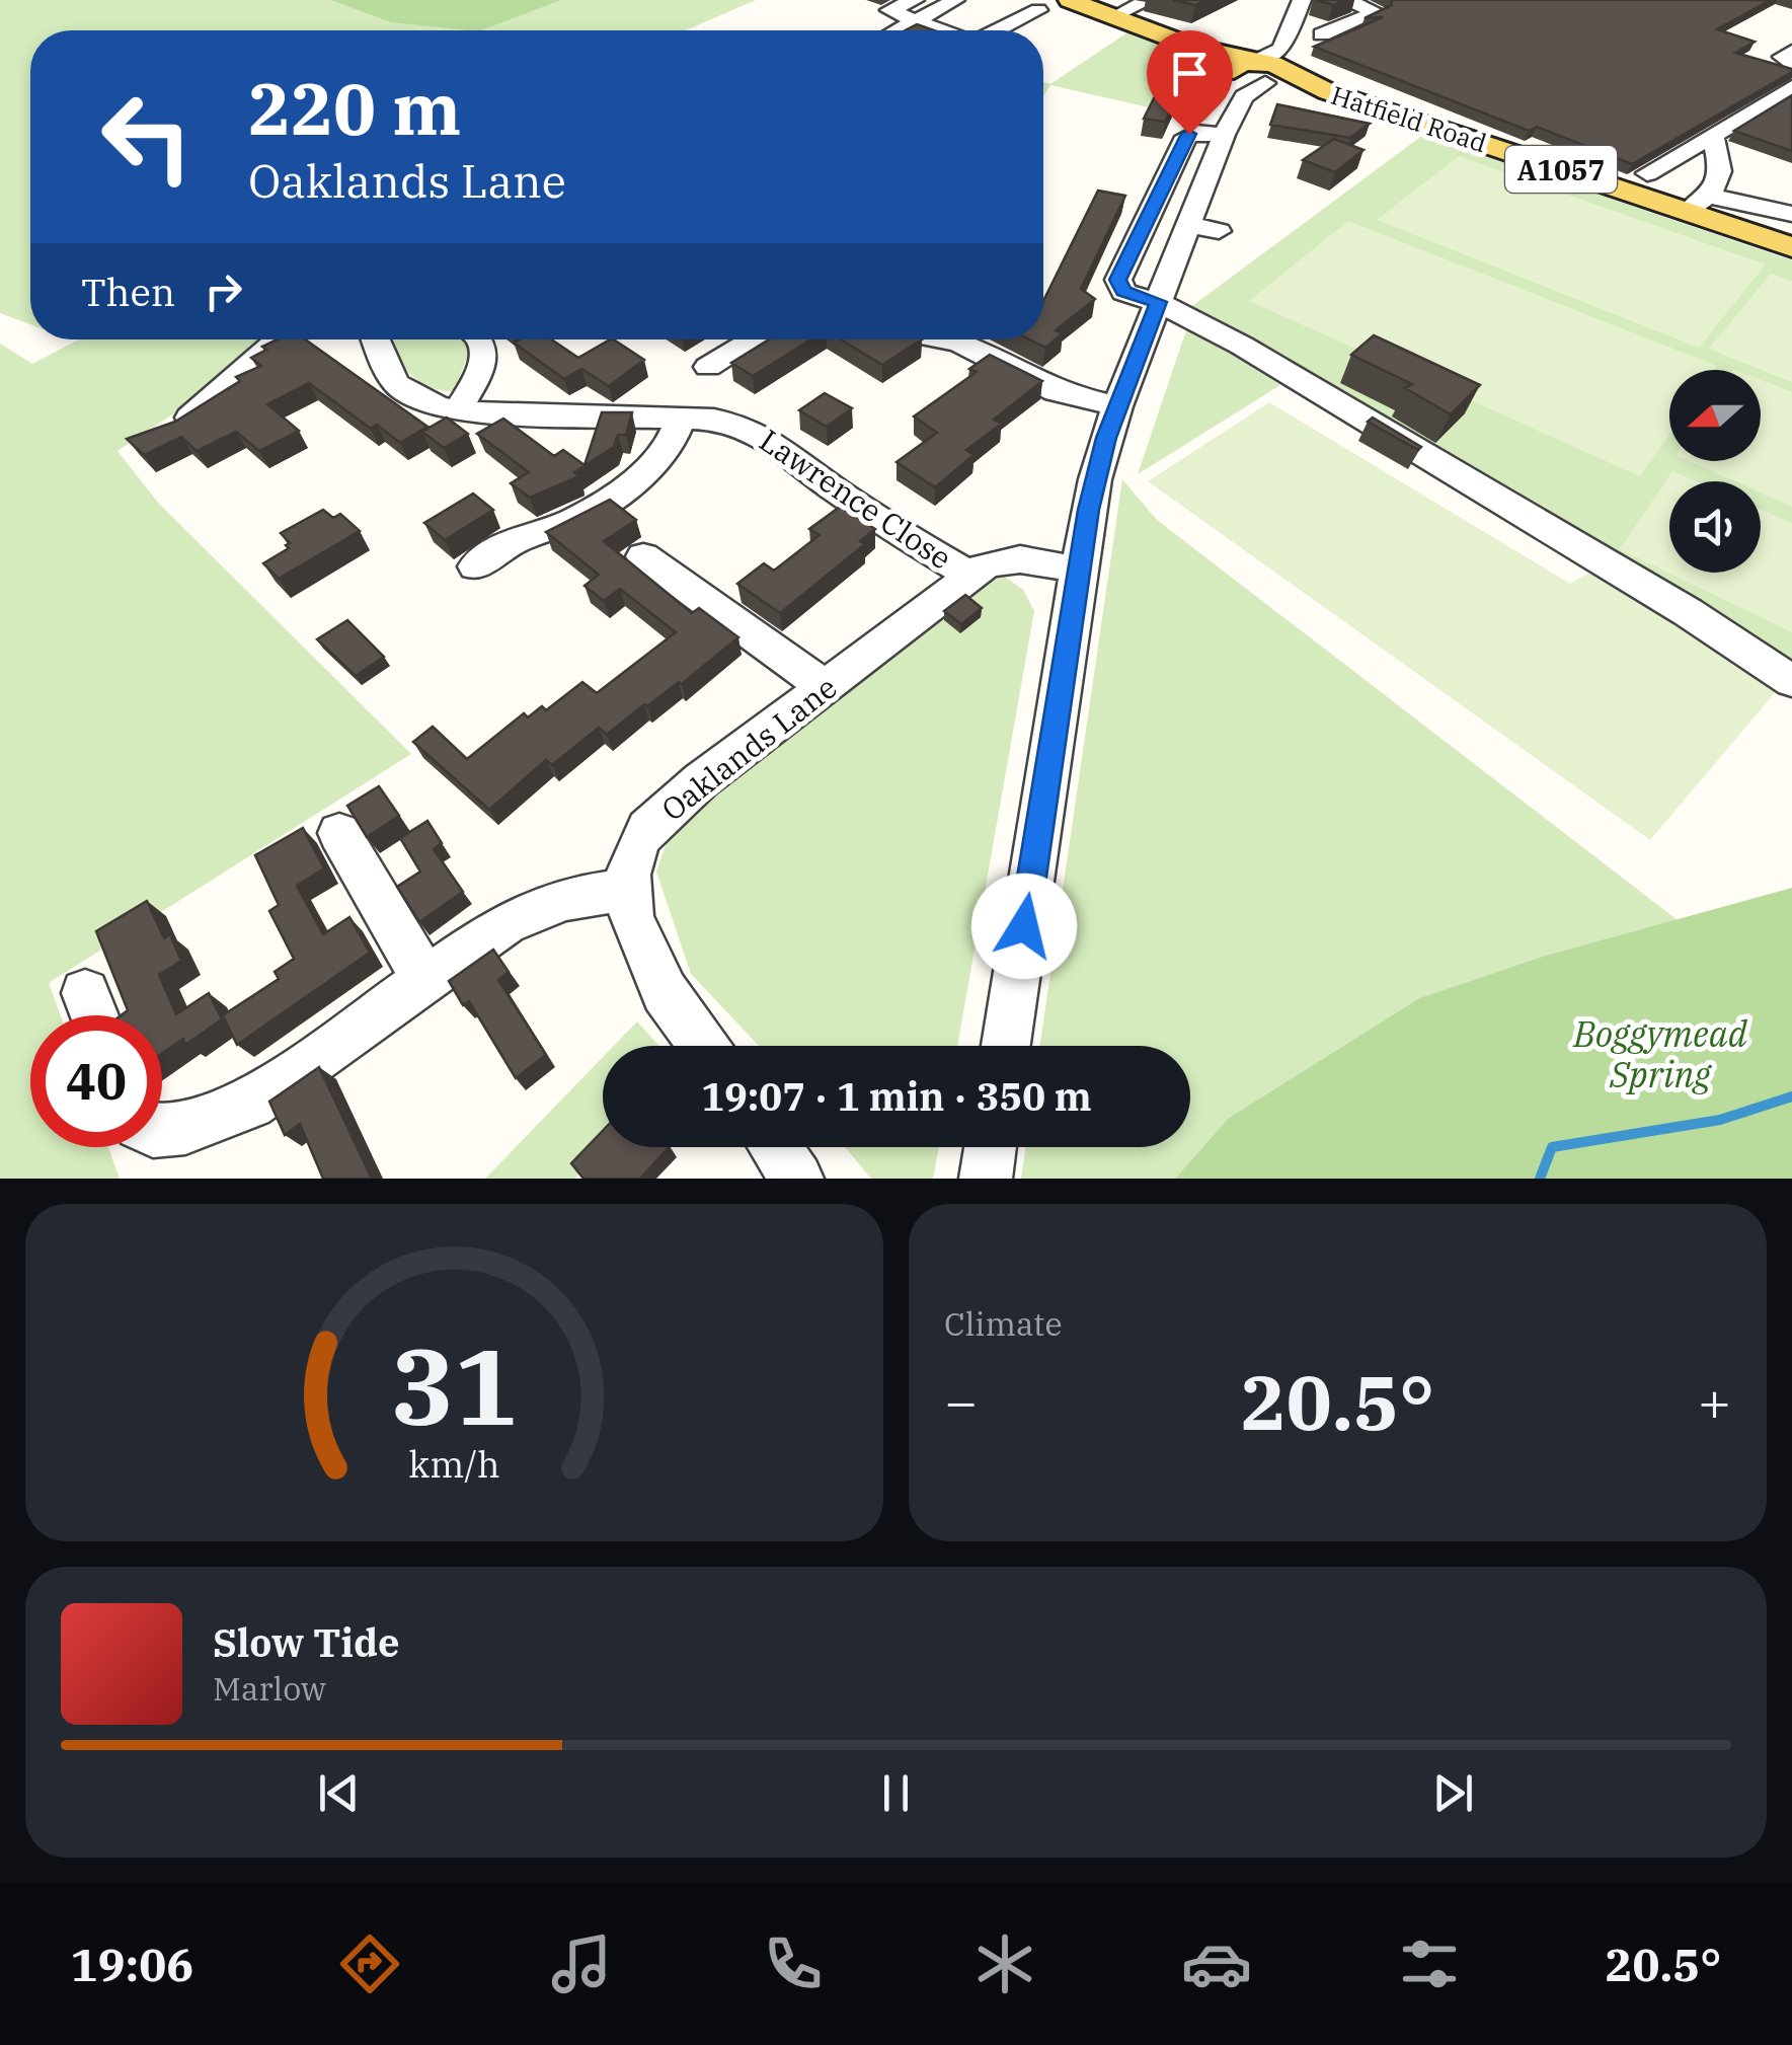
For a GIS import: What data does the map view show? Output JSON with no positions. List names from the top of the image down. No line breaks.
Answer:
{"streets":{"main road":["Hatfield Road","A1057"],"street":["Lawrence Close","Oaklands Lane"]},"crossings":[["Lawrence Close","Oaklands Lane"]],"parks":["Boggymead Spring"],"north":"left","page":{"turn":["220 m","Oaklands Lane"],"then":"Then","limit":"40","trip":"19:07 · 1 min · 350 m","tile":"Climate","heat":["−","20.5°","+"],"song":["Slow Tide","Marlow"],"tabs":["19:06","20.5°"],"gauge":["31","km/h"]}}
